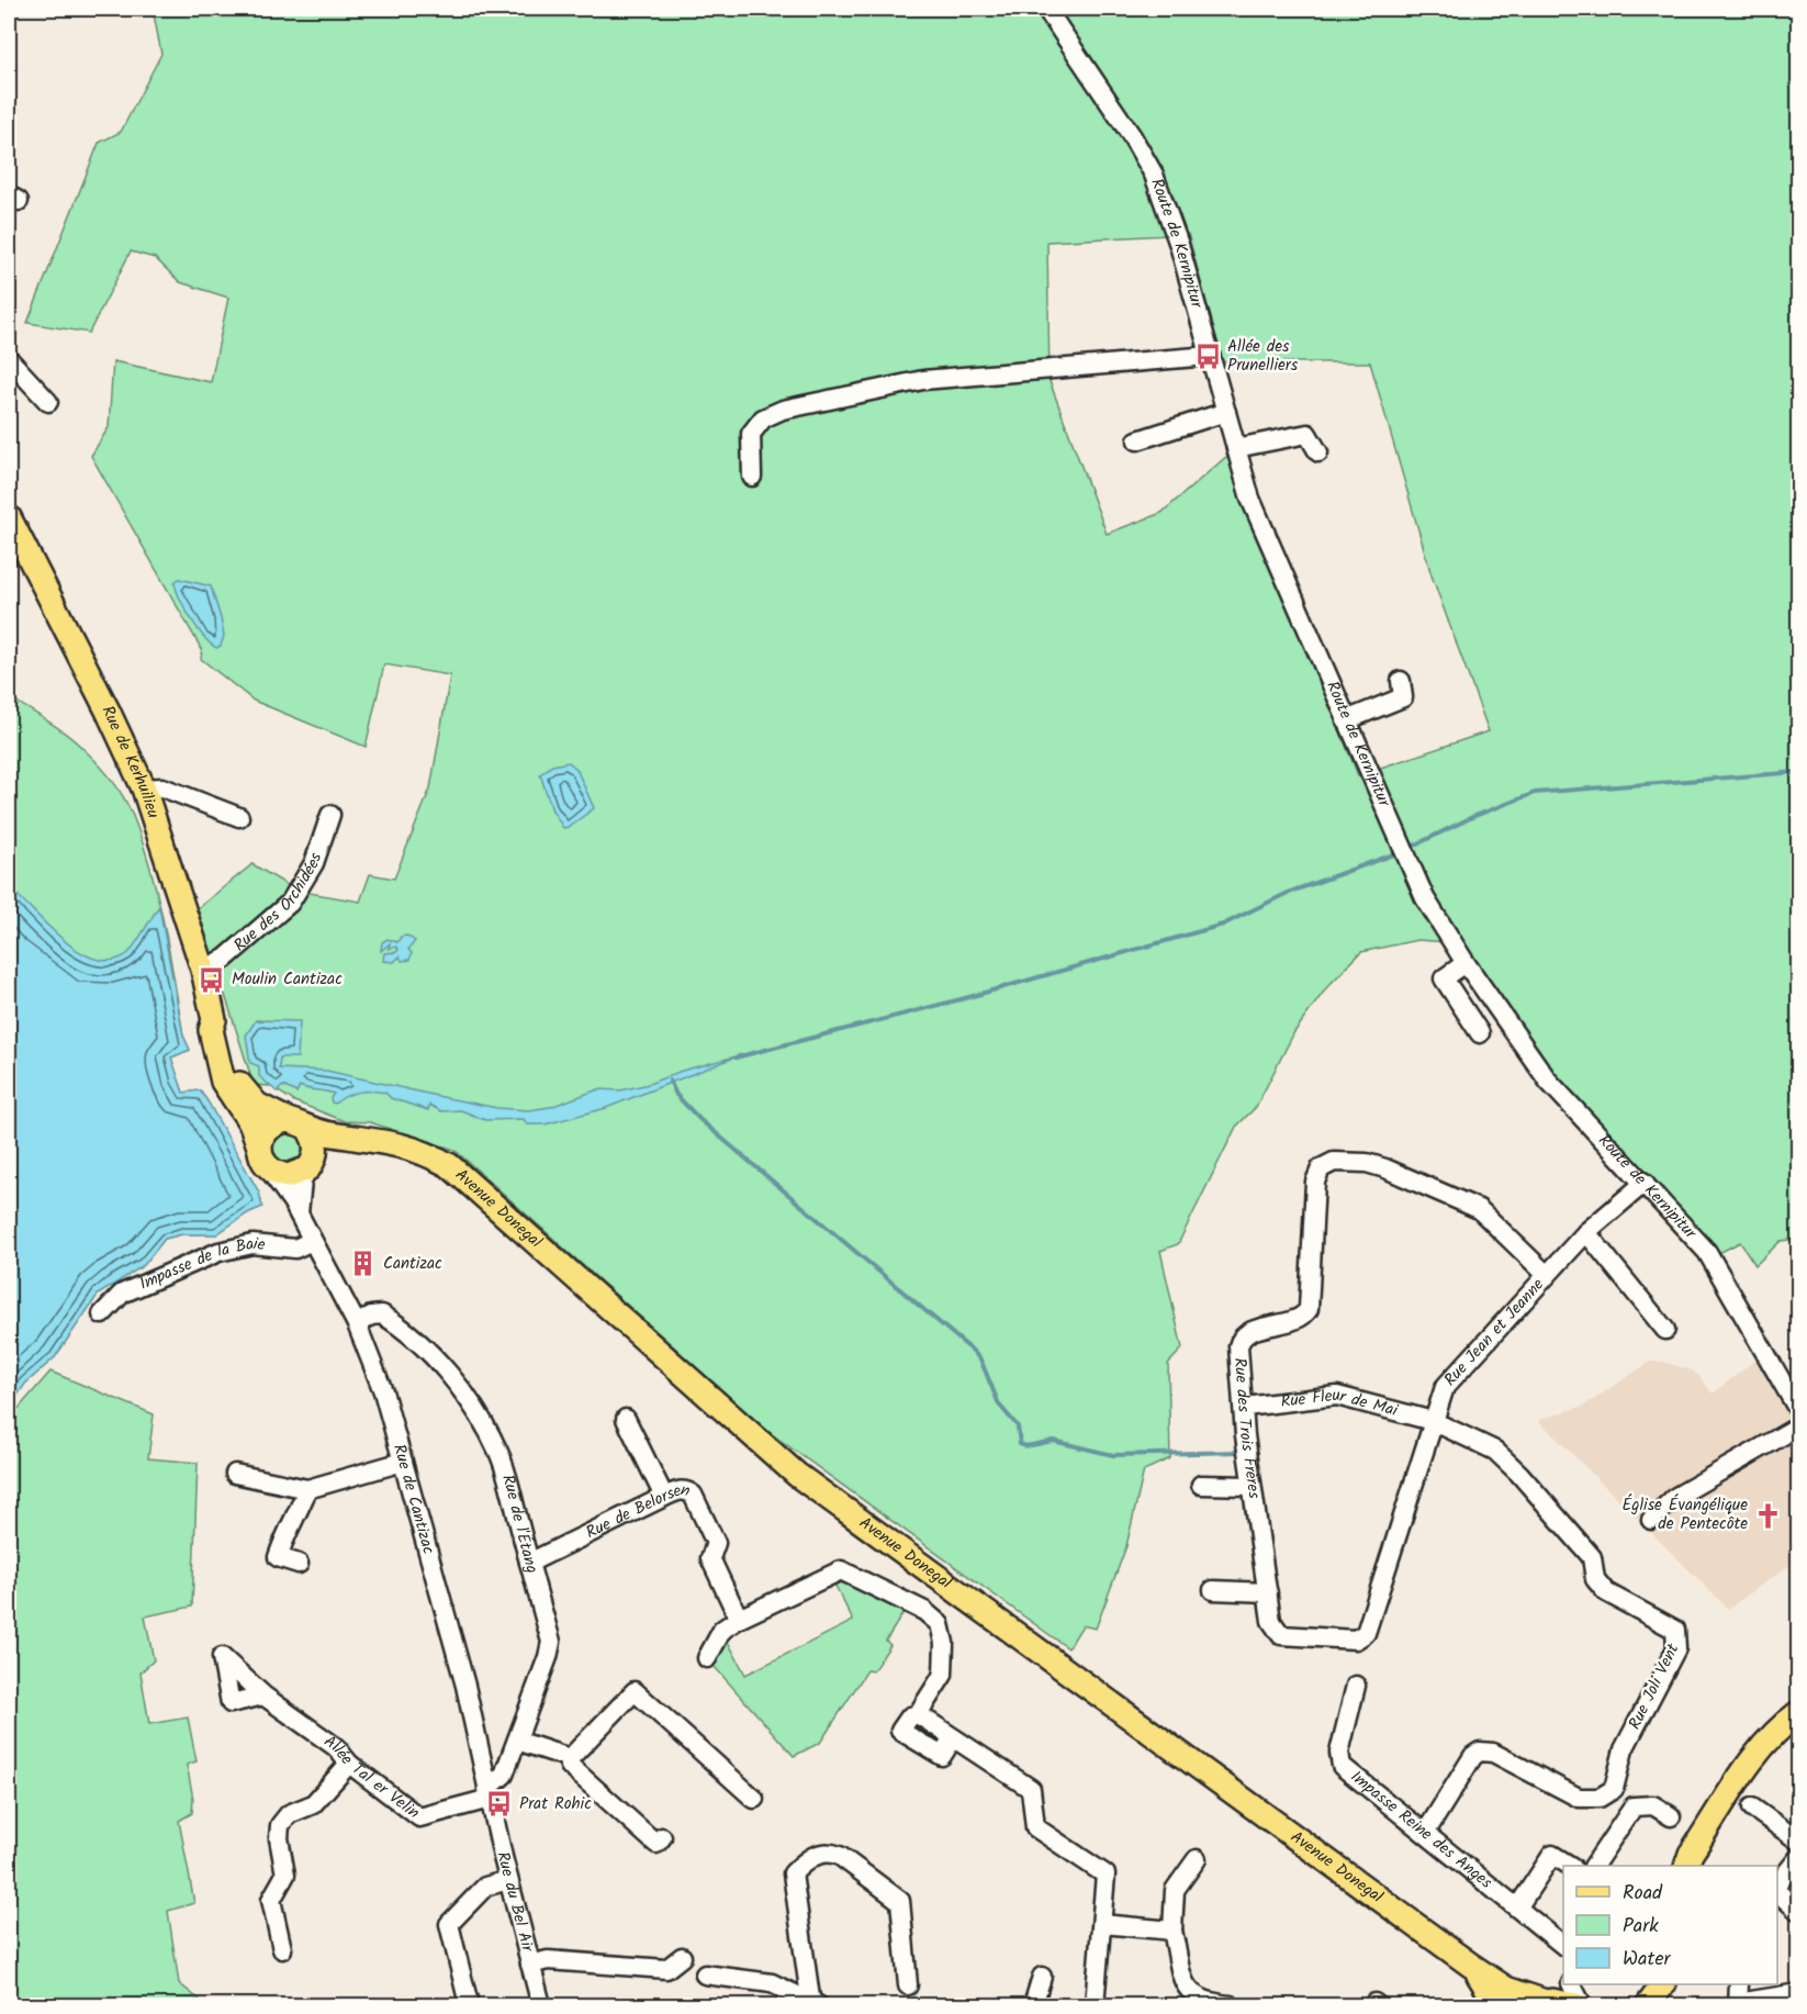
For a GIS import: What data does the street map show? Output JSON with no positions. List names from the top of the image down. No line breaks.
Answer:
{"streets":{"main road":["Rue de Kerhuilieu","Avenue Donegal"],"street":["Route de Kernipitur","Rue des Orchidées","Impasse de la Baie","Rue Jean et Jeanne","Rue Fleur de Mai","Rue des Trois Frères","Rue de Cantizac","Rue de Belorsen","Rue de l'Étang","Rue Joli Vent","Allée Tal er Velin","Impasse Reine des Anges","Rue du Bel Air"]},"crossings":[["Route de Kernipitur","Rue Jean et Jeanne"],["Rue de Kerhuilieu","Rue des Orchidées"],["Rue de Kerhuilieu","Avenue Donegal"],["Rue de Kerhuilieu","Rue de Cantizac"],["Avenue Donegal","Rue de Cantizac"],["Impasse de la Baie","Rue de Cantizac"],["Rue Jean et Jeanne","Rue Fleur de Mai"],["Rue Jean et Jeanne","Rue des Trois Frères"],["Rue Jean et Jeanne","Rue Joli Vent"],["Rue Fleur de Mai","Rue des Trois Frères"],["Rue Fleur de Mai","Rue Joli Vent"],["Rue de Cantizac","Rue de l'Étang"],["Rue de Cantizac","Allée Tal er Velin"],["Rue de Cantizac","Rue du Bel Air"],["Rue de Belorsen","Rue de l'Étang"],["Rue de l'Étang","Allée Tal er Velin"],["Rue de l'Étang","Rue du Bel Air"],["Rue Joli Vent","Impasse Reine des Anges"],["Allée Tal er Velin","Rue du Bel Air"]],"places":{"bus stop":["Allée des Prunelliers","Moulin Cantizac","Prat Rohic"],"building":["Cantizac"],"church":["Église Évangélique de Pentecôte"]},"legend":["Road","Park","Water"]}
